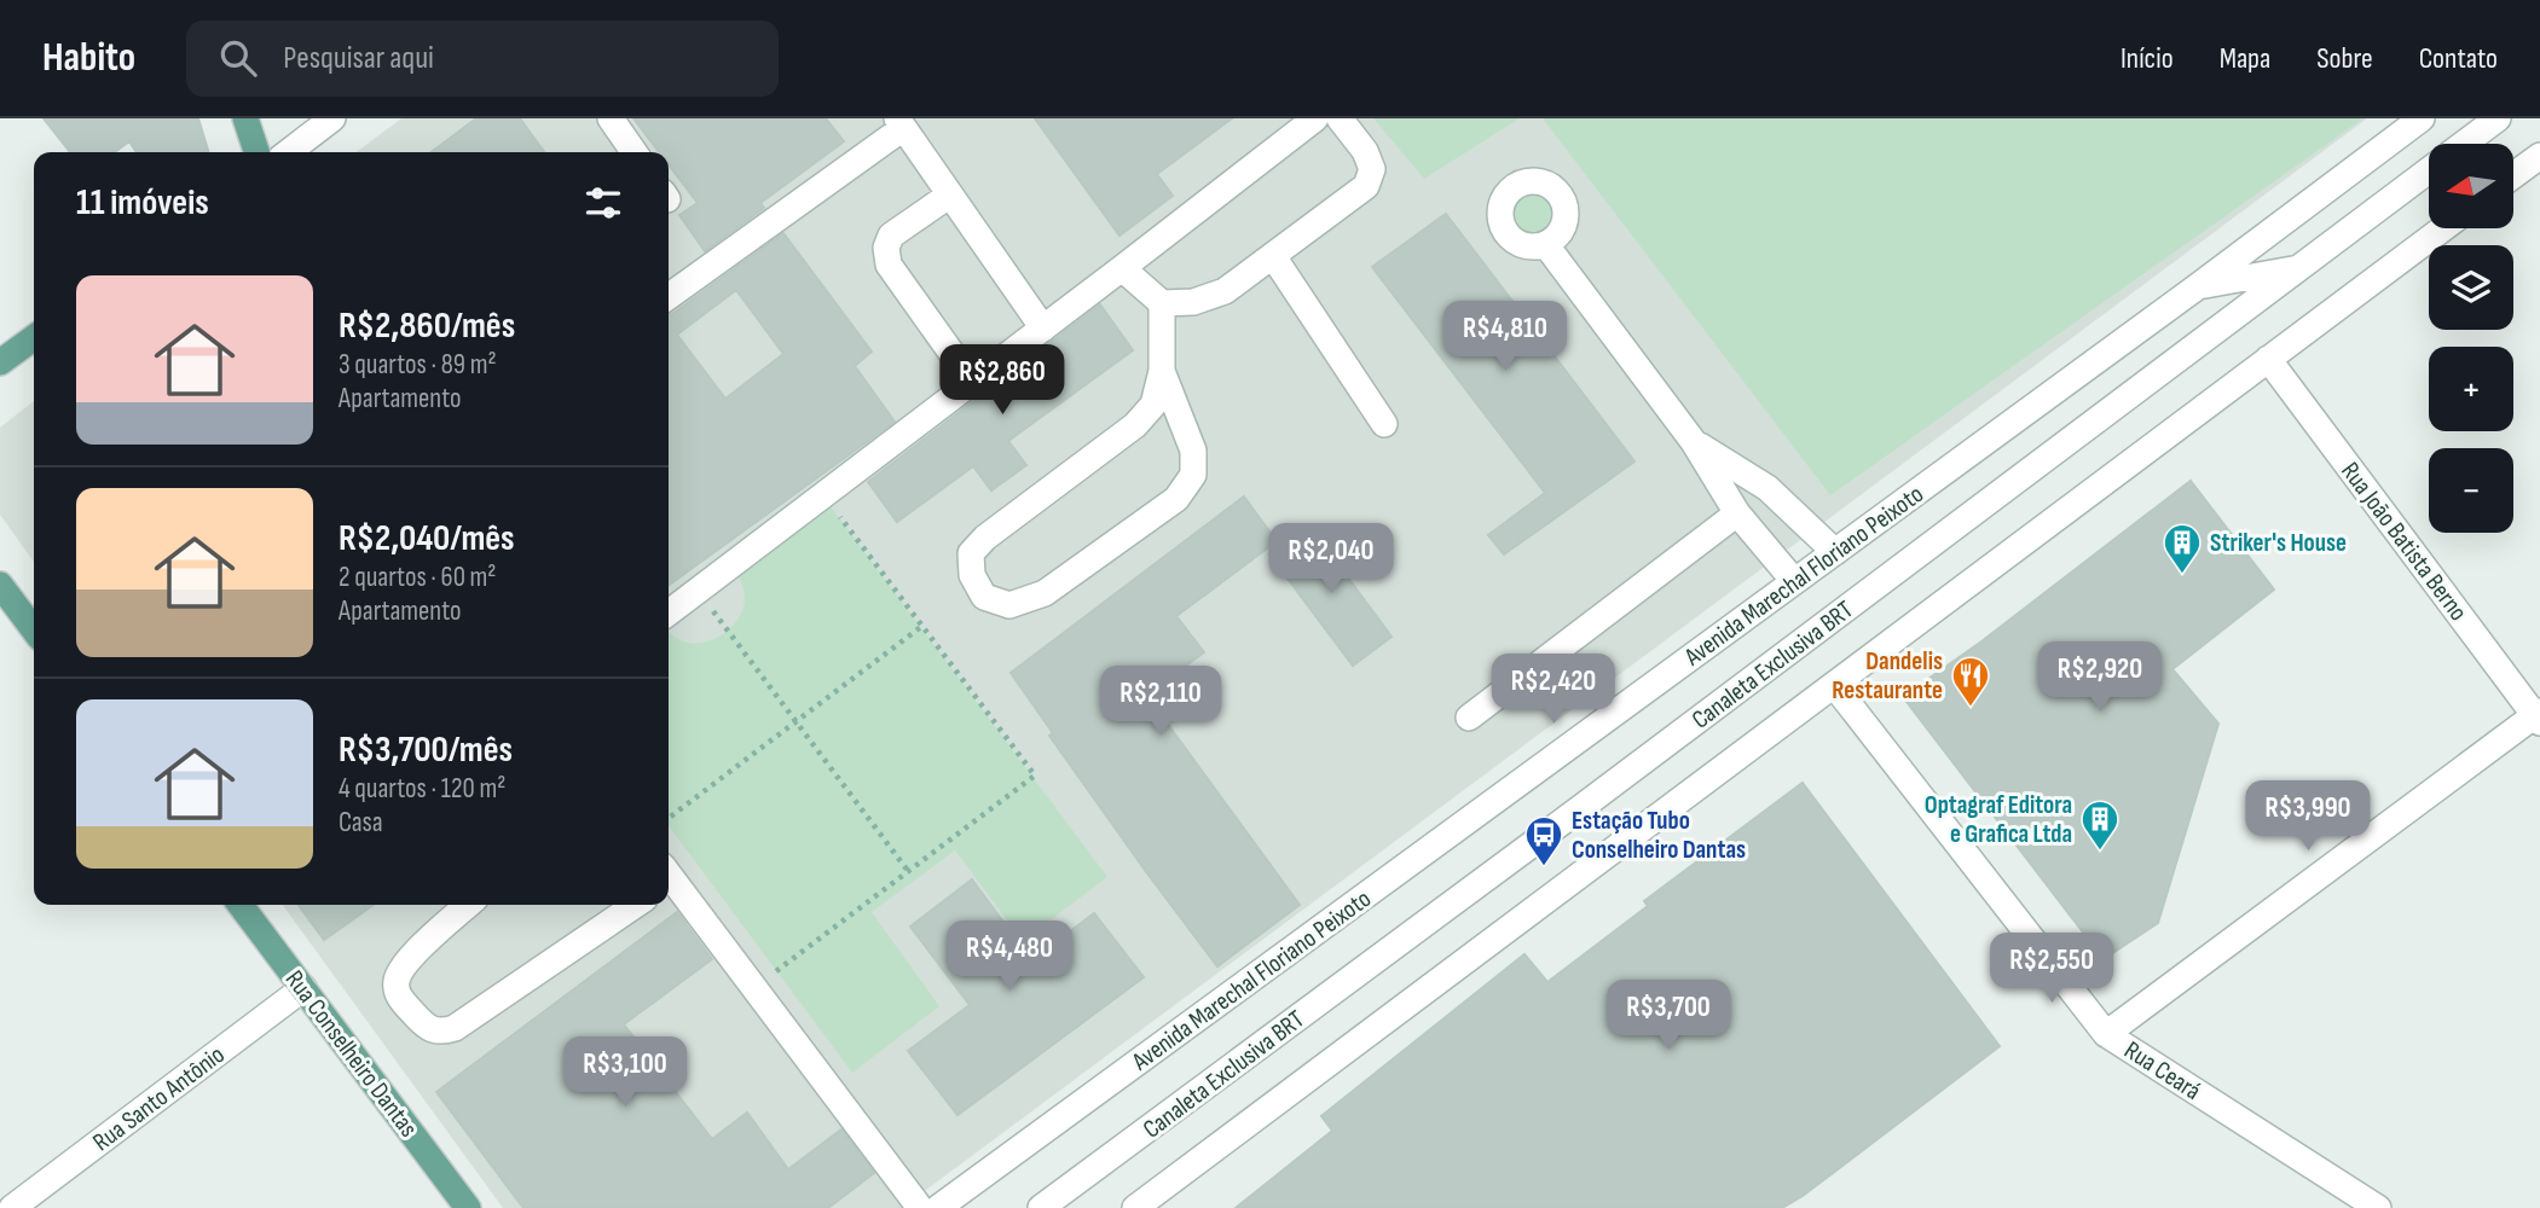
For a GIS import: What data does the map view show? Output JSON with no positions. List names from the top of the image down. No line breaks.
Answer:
{"streets":{"main road":["Rua Conselheiro Dantas"],"street":["Rua João Batista Berno","Avenida Marechal Floriano Peixoto","Canaleta Exclusiva BRT","Rua Ceará","Rua Santo Antônio"]},"crossings":[["Avenida Marechal Floriano Peixoto","Canaleta Exclusiva BRT"],["Rua Conselheiro Dantas","Rua Santo Antônio"]],"places":{"building":["Striker's House","Optagraf Editora e Grafica Ltda"],"restaurant":["Dandelis Restaurante"],"bus stop":["Estação Tubo Conselheiro Dantas"]},"north":"left","page":{"header":"Habito","search":"Pesquisar aqui","nav":["Início","Mapa","Sobre","Contato"],"map_buttons":["+","−"],"heading":"11 imóveis","list":[{"name":"R$2,860/mês","note":"3 quartos · 89 m² · Apartamento"},{"name":"R$2,040/mês","note":"2 quartos · 60 m² · Apartamento"},{"name":"R$3,700/mês","note":"4 quartos · 120 m² · Casa"}],"price":["R$4,810","R$2,860","R$2,040","R$2,920","R$2,420","R$2,110","R$3,990","R$4,480","R$2,550","R$3,700","R$3,100"]}}
